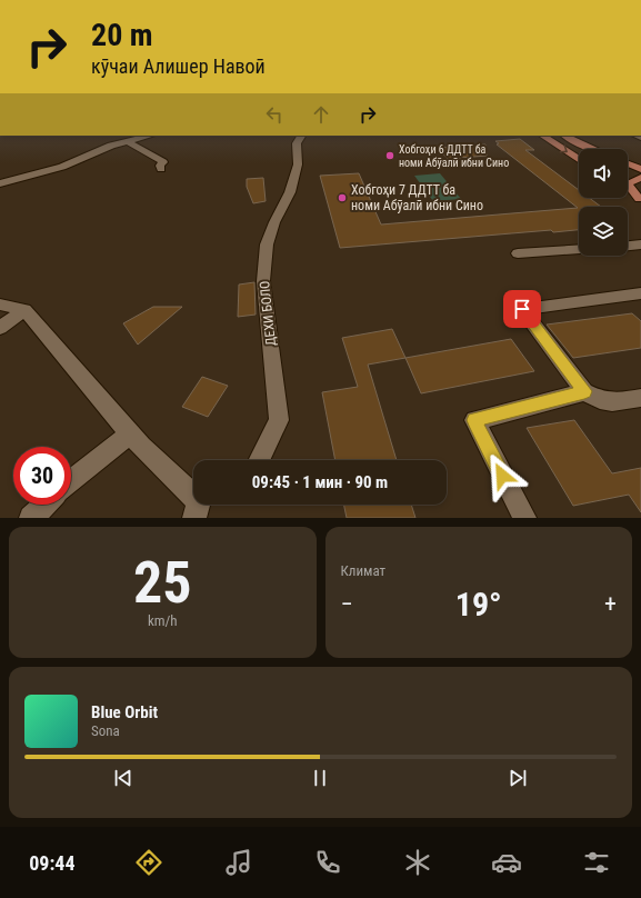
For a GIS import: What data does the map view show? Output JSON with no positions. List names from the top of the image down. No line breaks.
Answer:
{"streets":{"street":["ДЕХИ БОЛО"]},"places":["Хобгоҳи 6 ДДТТ ба номи Абӯалӣ ибни Сино","Хобгоҳи 7 ДДТТ ба номи Абӯалӣ ибни Сино"],"page":{"turn":["20 m","кӯчаи Алишер Навоӣ"],"limit":"30","trip":"09:45 · 1 мин · 90 m","tile":[["25","km/h"],"Климат"],"heat":["−","19°","+"],"song":["Blue Orbit","Sona"],"tabs":"09:44"}}
